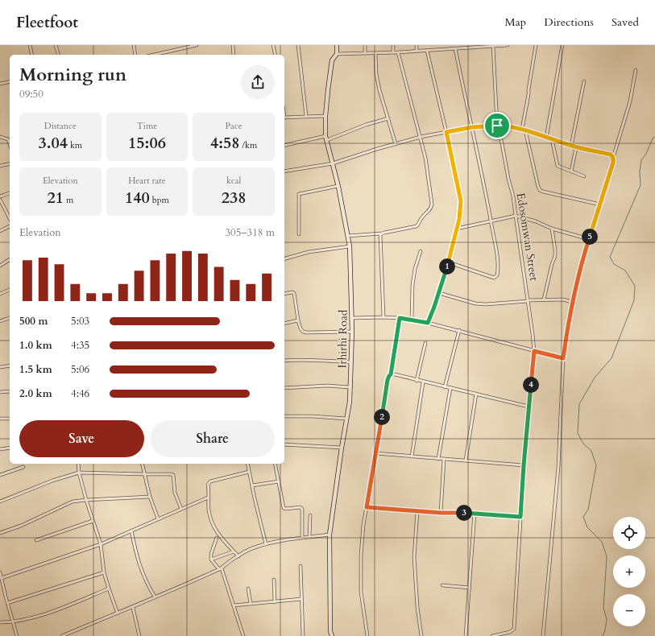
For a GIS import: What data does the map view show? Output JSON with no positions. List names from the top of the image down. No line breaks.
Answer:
{"streets":{"street":["Edosomwan Street","Irhirhi Road"]},"page":{"header":"Fleetfoot","nav":["Map","Directions","Saved"],"heading":["Morning run","09:50"],"stats":[["Distance","3.04 km"],["Time","15:06"],["Pace","4:58 /km"],["Elevation","21 m"],["Heart rate","140 bpm"],["kcal","238"]],"chart":["Elevation","305–318 m"],"pins":["5","1","4","2","3"],"list":[{"name":"500 m","note":"5:03"},{"name":"1.0 km","note":"4:35"},{"name":"1.5 km","note":"5:06"},{"name":"2.0 km","note":"4:46"}],"buttons":["Save","Share"],"map_buttons":["+","−"]}}
